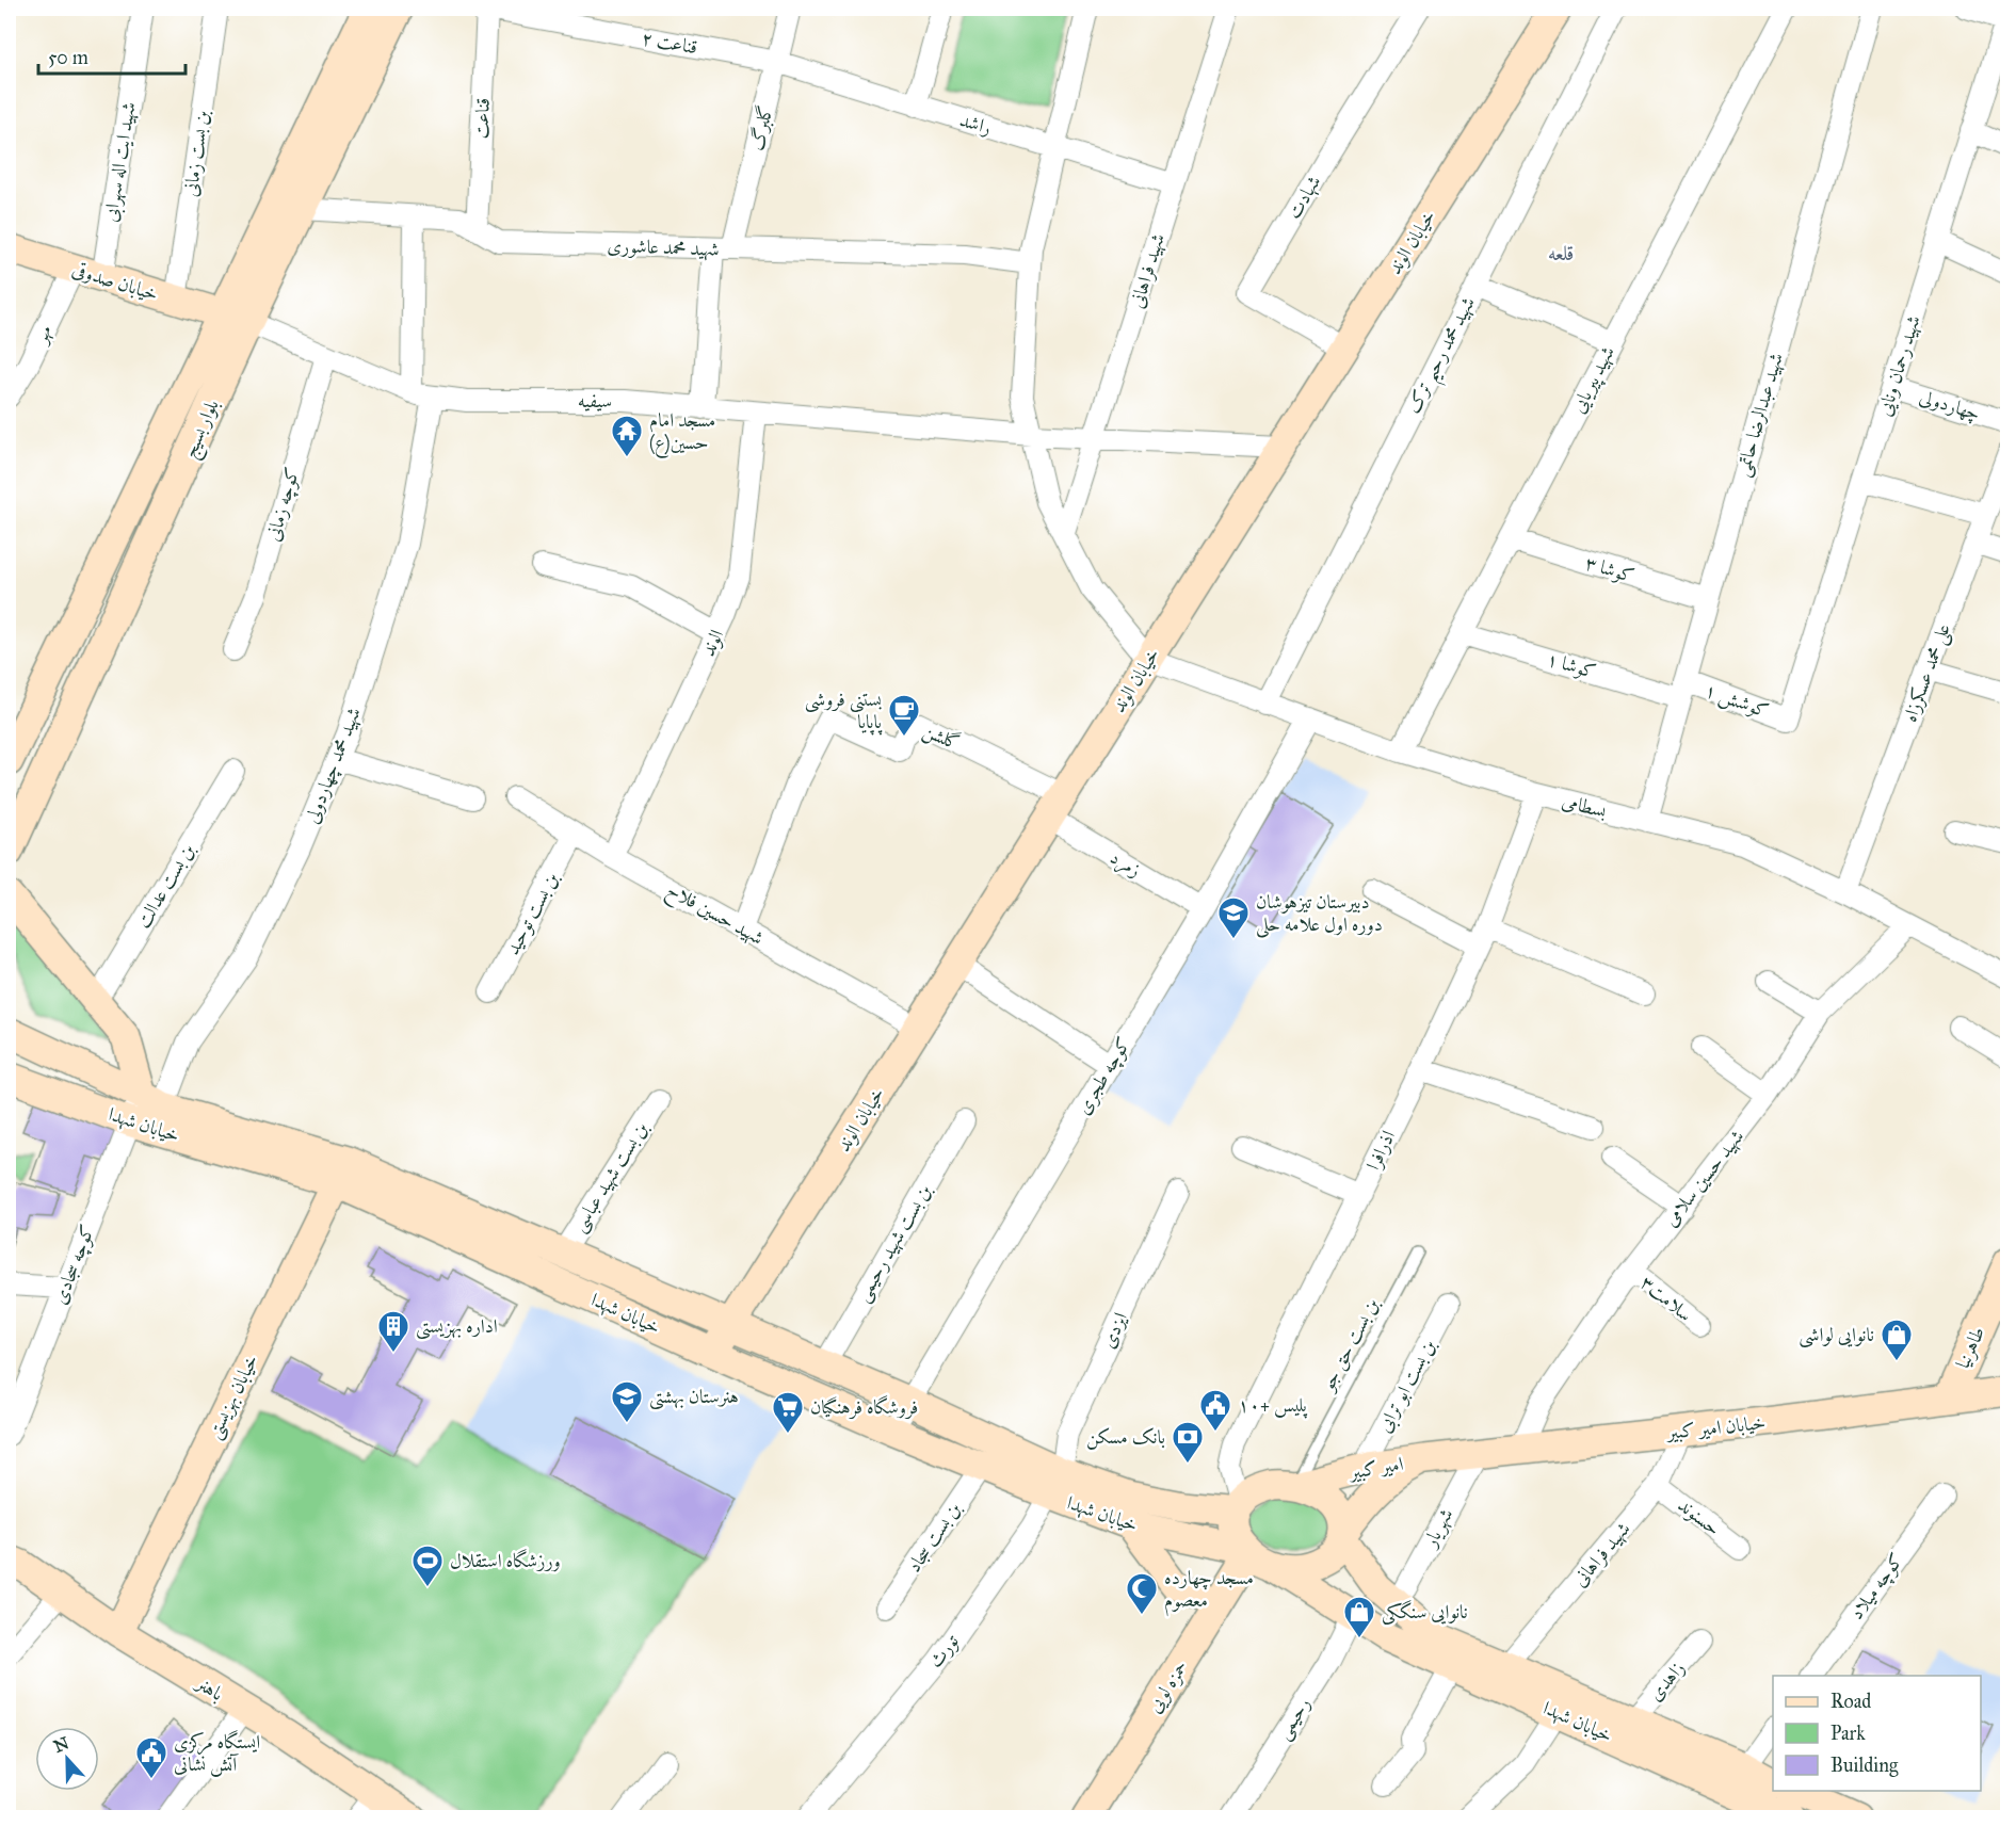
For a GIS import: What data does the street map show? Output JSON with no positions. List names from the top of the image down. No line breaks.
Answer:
{"streets":{"main road":["خیابان الوند","خیابان صدوقی","بلوار بسیج","خیابان شهدا","طاهرنیا","خیابان بهزیستی","خیابان امیر کبیر","امیر کبیر","حمزه لویی","باهنر"],"street":["قناعت ۲","قناعت","راشد","گلبرگ","بن بست زمانی","شهید ایت اله سهرابی","شهادت","شهید محمد عاشوری","شهید فراهانی","مهر","شهید محمد رحیم ترک","شهید رحمان ونایی","شهید پیریایی","سیفیه","چهاردولی","شهید عبدالرضا حاتمی","کوچه زمانی","کوشا ۳","الوند","کوشا ۱","علی محمد عسکرزاه","کوشش ۱","گلشن","شهید محمد چهاردولی","بسطامی","زمرد","بن بست عدالت","بن بست توحید","شهید حسین فلاح","کوچه طجری","اذرافرا","بن بست شهید عباسی","شهید حسین سلامی","بن بست شهید رحیمی","کوچه سجادی","سلامت۳","ایزدی","بن بست ابو ترابی","حسنوند","شهریار","بن بست سجاد","کوچه میلاد","تورث","زاهدی","رحیمی"],"lane":["بن بست حق جو"]},"crossings":[["قناعت ۲","قناعت"],["قناعت ۲","راشد"],["قناعت ۲","گلبرگ"],["قناعت","شهید محمد عاشوری"],["راشد","گلبرگ"],["راشد","شهید فراهانی"],["گلبرگ","شهید محمد عاشوری"],["گلبرگ","سیفیه"],["بن بست زمانی","خیابان صدوقی"],["شهید ایت اله سهرابی","خیابان صدوقی"],["شهادت","خیابان الوند"],["خیابان الوند","سیفیه"],["خیابان الوند","گلشن"],["خیابان الوند","بسطامی"],["خیابان الوند","زمرد"],["خیابان الوند","شهید حسین فلاح"],["خیابان الوند","خیابان شهدا"],["شهید محمد عاشوری","بلوار بسیج"],["شهید فراهانی","سیفیه"],["شهید فراهانی","خیابان شهدا"],["شهید فراهانی","خیابان امیر کبیر"],["شهید فراهانی","حسنوند"],["خیابان صدوقی","مهر"],["خیابان صدوقی","سیفیه"],["خیابان صدوقی","بلوار بسیج"],["شهید محمد رحیم ترک","بسطامی"],["شهید رحمان ونایی","چهاردولی"],["شهید رحمان ونایی","کوشش ۱"],["شهید پیریایی","کوشا ۳"],["شهید پیریایی","کوشا ۱"],["شهید پیریایی","بسطامی"],["سیفیه","بلوار بسیج"],["سیفیه","کوچه زمانی"],["سیفیه","الوند"],["سیفیه","شهید محمد چهاردولی"],["شهید عبدالرضا حاتمی","کوشا ۳"],["شهید عبدالرضا حاتمی","کوشا ۱"],["شهید عبدالرضا حاتمی","کوشش ۱"],["شهید عبدالرضا حاتمی","بسطامی"],["الوند","شهید حسین فلاح"],["کوشا ۱","کوشش ۱"],["علی محمد عسکرزاه","بسطامی"],["گلشن","زمرد"],["گلشن","شهید حسین فلاح"],["شهید محمد چهاردولی","خیابان شهدا"],["شهید محمد چهاردولی","کوچه سجادی"],["بسطامی","کوچه طجری"],["بسطامی","اذرافرا"],["بسطامی","شهید حسین سلامی"],["زمرد","کوچه طجری"],["بن بست توحید","شهید حسین فلاح"],["کوچه طجری","خیابان شهدا"],["خیابان شهدا","اذرافرا"],["خیابان شهدا","بن بست شهید عباسی"],["خیابان شهدا","بن بست شهید رحیمی"],["خیابان شهدا","کوچه سجادی"],["خیابان شهدا","ایزدی"],["خیابان شهدا","بن بست حق جو"],["خیابان شهدا","خیابان بهزیستی"],["خیابان شهدا","امیر کبیر"],["خیابان شهدا","شهریار"],["خیابان شهدا","بن بست سجاد"],["خیابان شهدا","تورث"],["خیابان شهدا","زاهدی"],["خیابان شهدا","حمزه لویی"],["خیابان شهدا","رحیمی"],["اذرافرا","بن بست حق جو"],["اذرافرا","امیر کبیر"],["اذرافرا","حمزه لویی"],["شهید حسین سلامی","سلامت۳"],["شهید حسین سلامی","خیابان امیر کبیر"],["ایزدی","تورث"],["بن بست حق جو","امیر کبیر"],["بن بست حق جو","حمزه لویی"],["طاهرنیا","خیابان امیر کبیر"],["بن بست ابو ترابی","امیر کبیر"],["خیابان بهزیستی","باهنر"],["خیابان امیر کبیر","امیر کبیر"],["خیابان امیر کبیر","شهریار"],["امیر کبیر","حمزه لویی"]],"districts":["قلعه"],"places":{"temple":["مسجد امام حسین(ع)"],"cafe":["بستنی فروشی پاپایا"],"school or university":["دبیرستان تیزهوشان دوره اول علامه حلی","هنرستان بهشتی"],"building":["اداره بهزیستی"],"shop":["نانوایی لواشی","نانوایی سنگکی"],"public building":["پلیس +۱۰","ایستگاه مرکزی آتش نشانی"],"supermarket":["فروشگاه فرهنگیان"],"bank":["بانک مسکن"],"sports":["ورزشگاه استقلال"],"mosque":["مسجد چهارده معصوم"]},"legend":["Road","Park","Building"],"scale_bar":"50 m","north":"top"}
